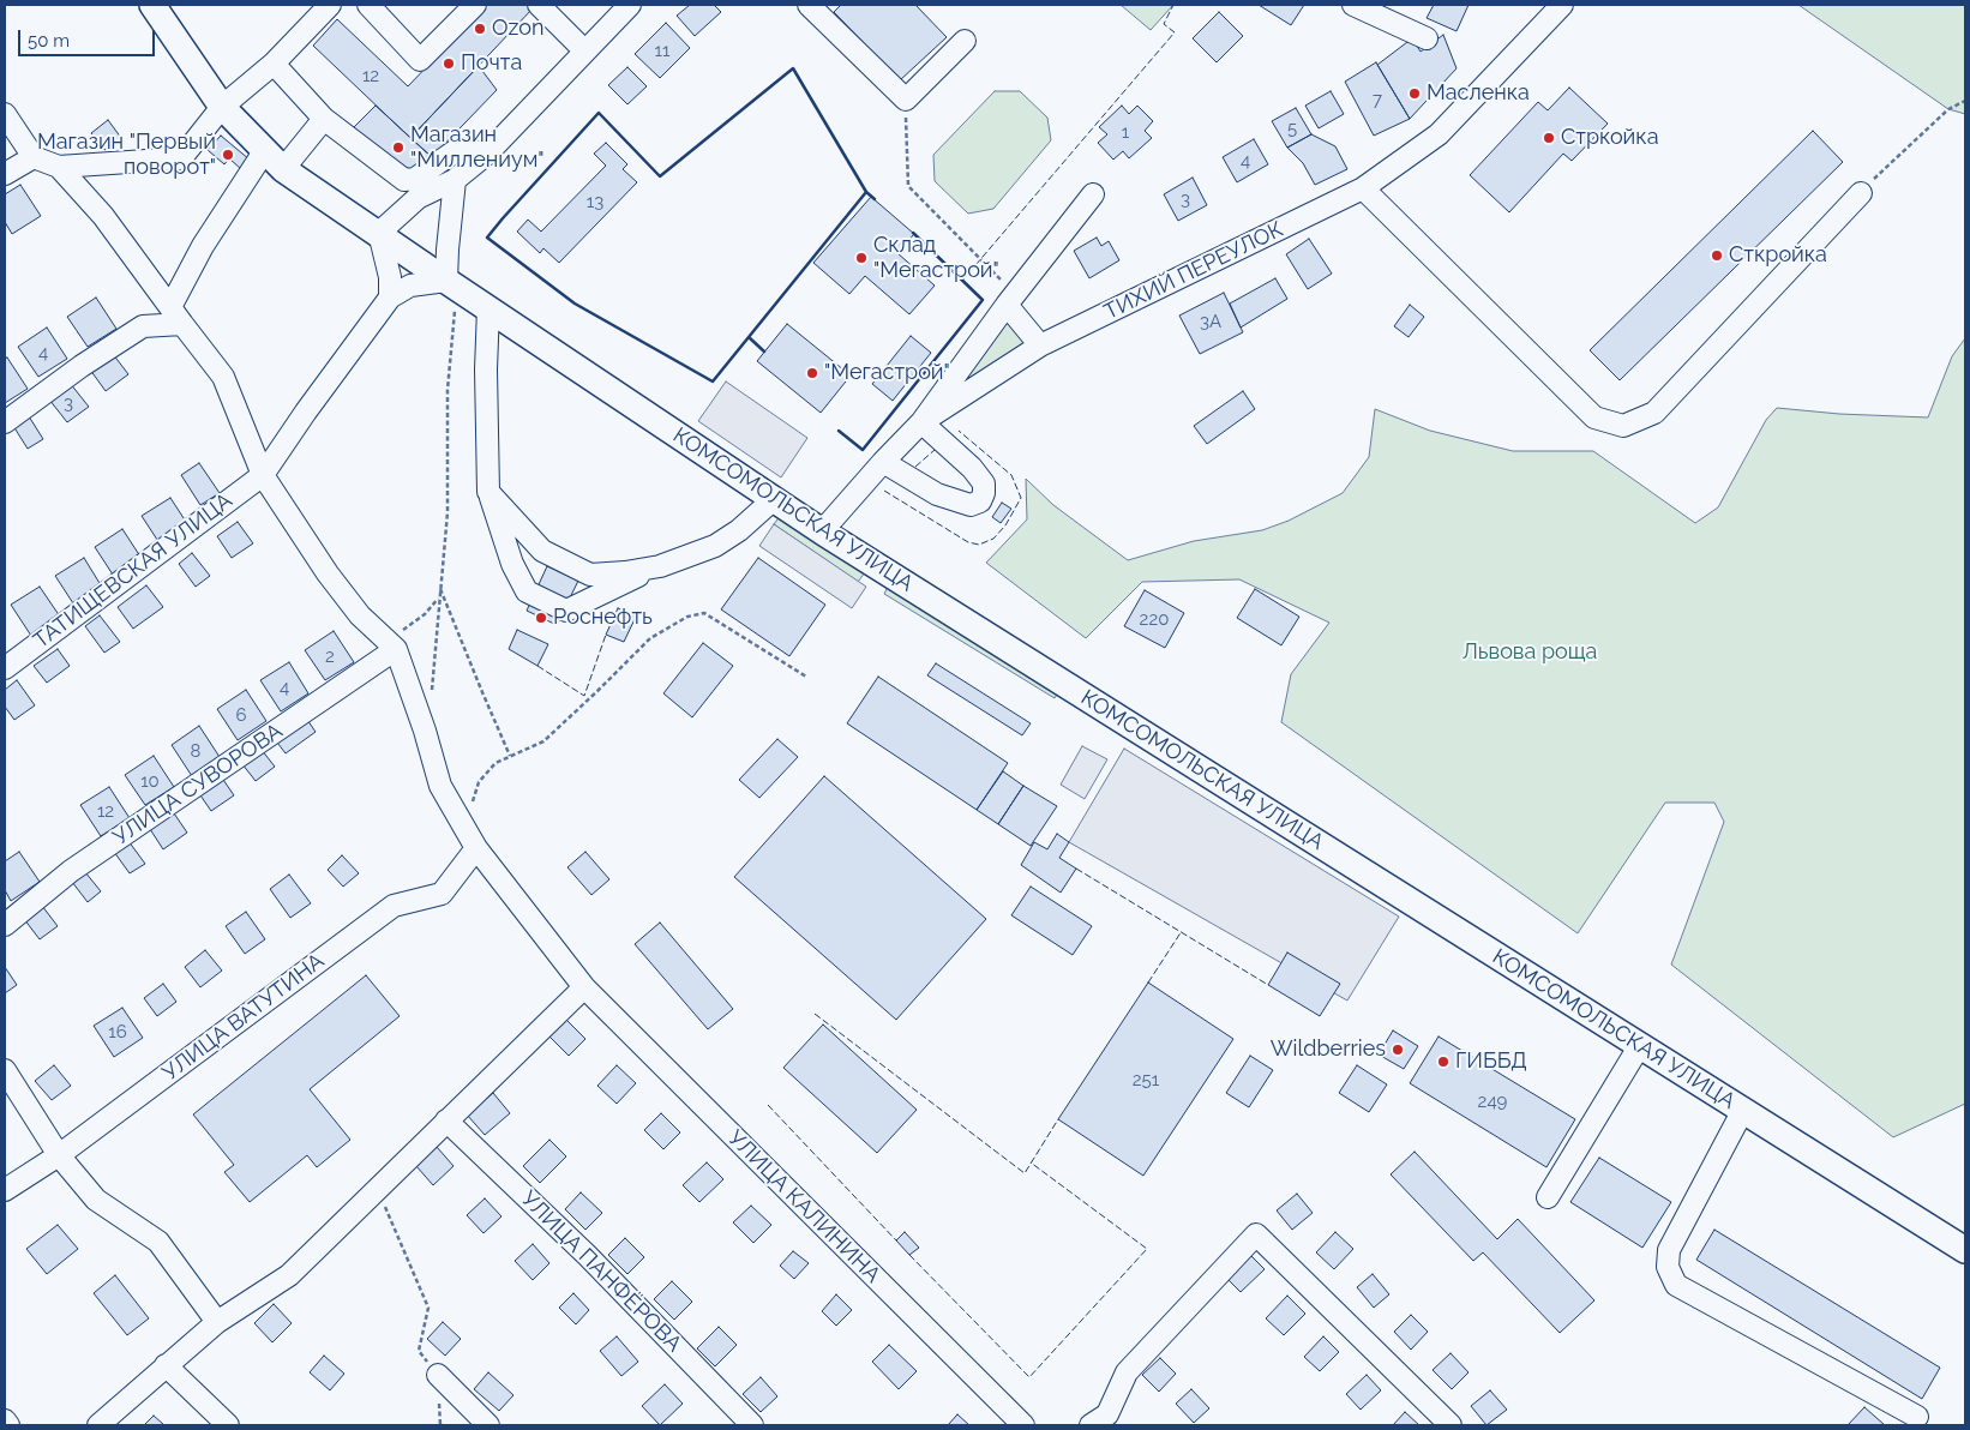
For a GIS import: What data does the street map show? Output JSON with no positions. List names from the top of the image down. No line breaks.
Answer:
{"streets":{"main road":["КОМСОМОЛЬСКАЯ УЛИЦА"],"street":["ТИХИЙ ПЕРЕУЛОК","ТАТИЩЕВСКАЯ УЛИЦА","УЛИЦА СУВОРОВА","УЛИЦА ВАТУТИНА","УЛИЦА КАЛИНИНА","УЛИЦА ПАНФЁРОВА"]},"crossings":[["ТИХИЙ ПЕРЕУЛОК","КОМСОМОЛЬСКАЯ УЛИЦА"],["УЛИЦА СУВОРОВА","УЛИЦА КАЛИНИНА"],["УЛИЦА ВАТУТИНА","УЛИЦА КАЛИНИНА"]],"parks":["Львова роща"],"places":["Ozon","Почта","Масленка","Стркойка","Магазин \"Миллениум\"","Магазин \"Первый поворот\"","Сткройка","Склад \"Мегастрой\"","\"Мегастрой\"","Роснефть","Wildberries","ГИББД"],"house_numbers":["11","12","7","5","1","4","3","13","3А","4","3","220","2","4","6","8","10","12","16","251","249"],"scale_bar":"50 m"}
